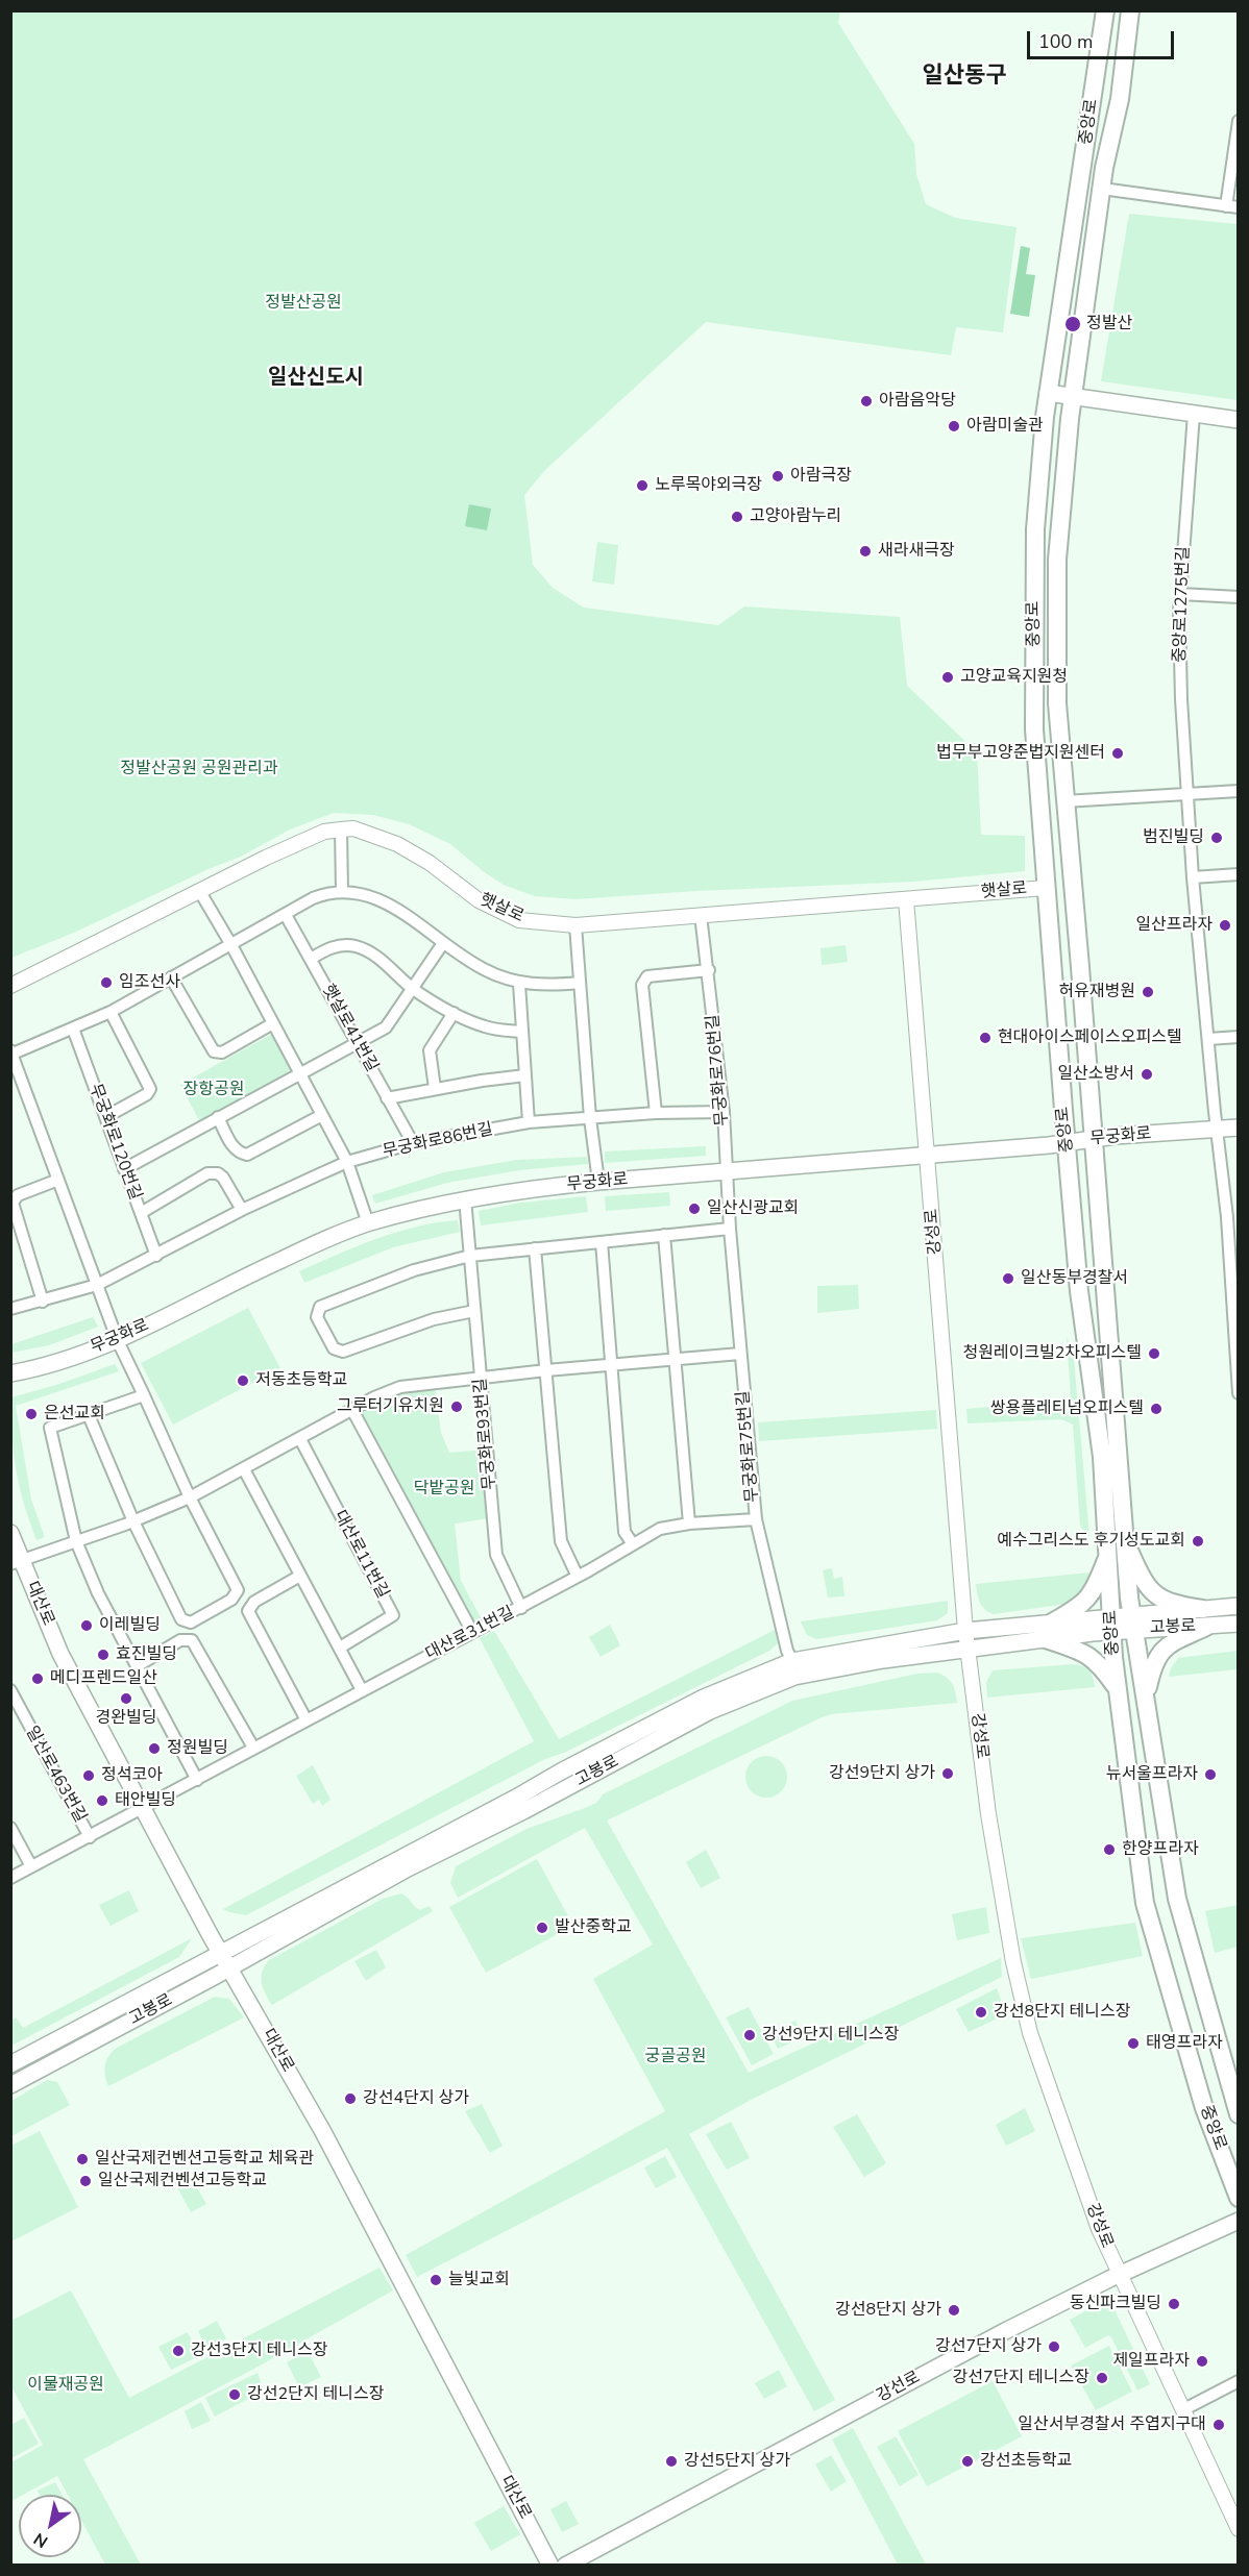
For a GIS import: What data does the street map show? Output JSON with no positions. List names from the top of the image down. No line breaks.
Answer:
{"streets":{"main road":["중앙로","무궁화로","대산로","고봉로","강선로"],"street":["중앙로1275번길","햇살로","햇살로41번길","무궁화로76번길","무궁화로86번길","무궁화로120번길","강성로","무궁화로93번길","무궁화로75번길","대산로11번길","대산로31번길","일산로463번길"]},"crossings":[["중앙로","햇살로"],["중앙로","무궁화로"],["중앙로","고봉로"],["햇살로","무궁화로76번길"],["햇살로","강성로"],["햇살로41번길","무궁화로86번길"],["무궁화로76번길","무궁화로"],["무궁화로76번길","무궁화로86번길"],["무궁화로76번길","무궁화로75번길"],["무궁화로","강성로"],["무궁화로","무궁화로93번길"],["무궁화로","무궁화로75번길"],["강성로","고봉로"],["강성로","강선로"],["무궁화로93번길","대산로31번길"],["무궁화로75번길","고봉로"],["무궁화로75번길","대산로31번길"],["대산로","고봉로"],["대산로","대산로31번길"],["대산로","일산로463번길"],["대산로31번길","일산로463번길"]],"districts":["일산동구","일산신도시"],"parks":["정발산공원","정발산공원 공원관리과","장항공원","닥밭공원","궁골공원","이물재공원"],"places":["정발산","아람음악당","아람미술관","아람극장","노루목야외극장","고양아람누리","새라새극장","고양교육지원청","법무부고양준법지원센터","범진빌딩","일산프라자","임조선사","허유재병원","현대아이스페이스오피스텔","일산소방서","일산신광교회","일산동부경찰서","청원레이크빌2차오피스텔","저동초등학교","그루터기유치원","쌍용플레티넘오피스텔","은선교회","예수그리스도 후기성도교회","이레빌딩","효진빌딩","메디프렌드일산","경완빌딩","정원빌딩","강선9단지 상가","뉴서울프라자","정석코아","태안빌딩","한양프라자","발산중학교","강선8단지 테니스장","강선9단지 테니스장","태영프라자","강선4단지 상가","일산국제컨벤션고등학교 체육관","일산국제컨벤션고등학교","늘빛교회","동신파크빌딩","강선8단지 상가","강선7단지 상가","강선3단지 테니스장","제일프라자","강선7단지 테니스장","강선2단지 테니스장","일산서부경찰서 주엽지구대","강선5단지 상가","강선초등학교"],"scale_bar":"100 m","north":"bottom left"}
